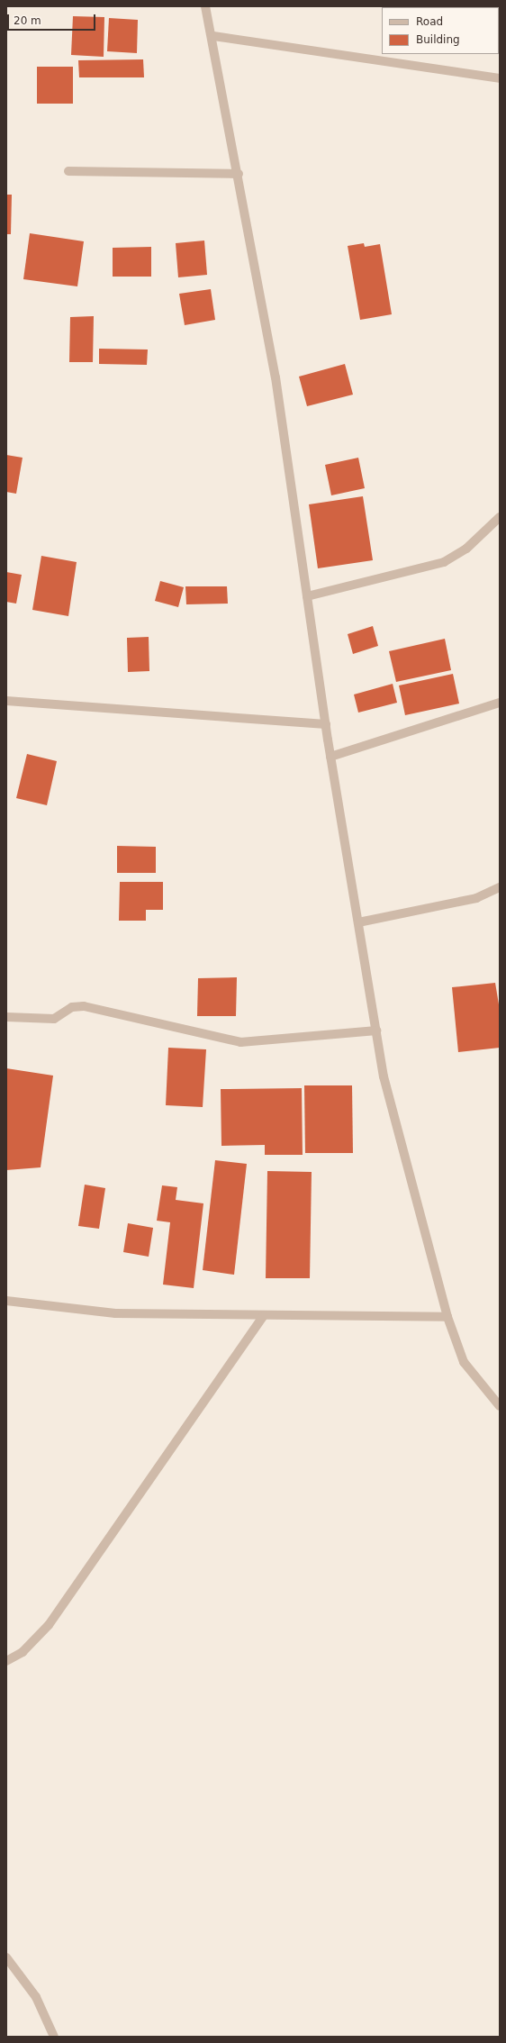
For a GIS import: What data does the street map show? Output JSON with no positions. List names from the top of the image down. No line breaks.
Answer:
{"legend":["Road","Building"],"scale_bar":"20 m"}
